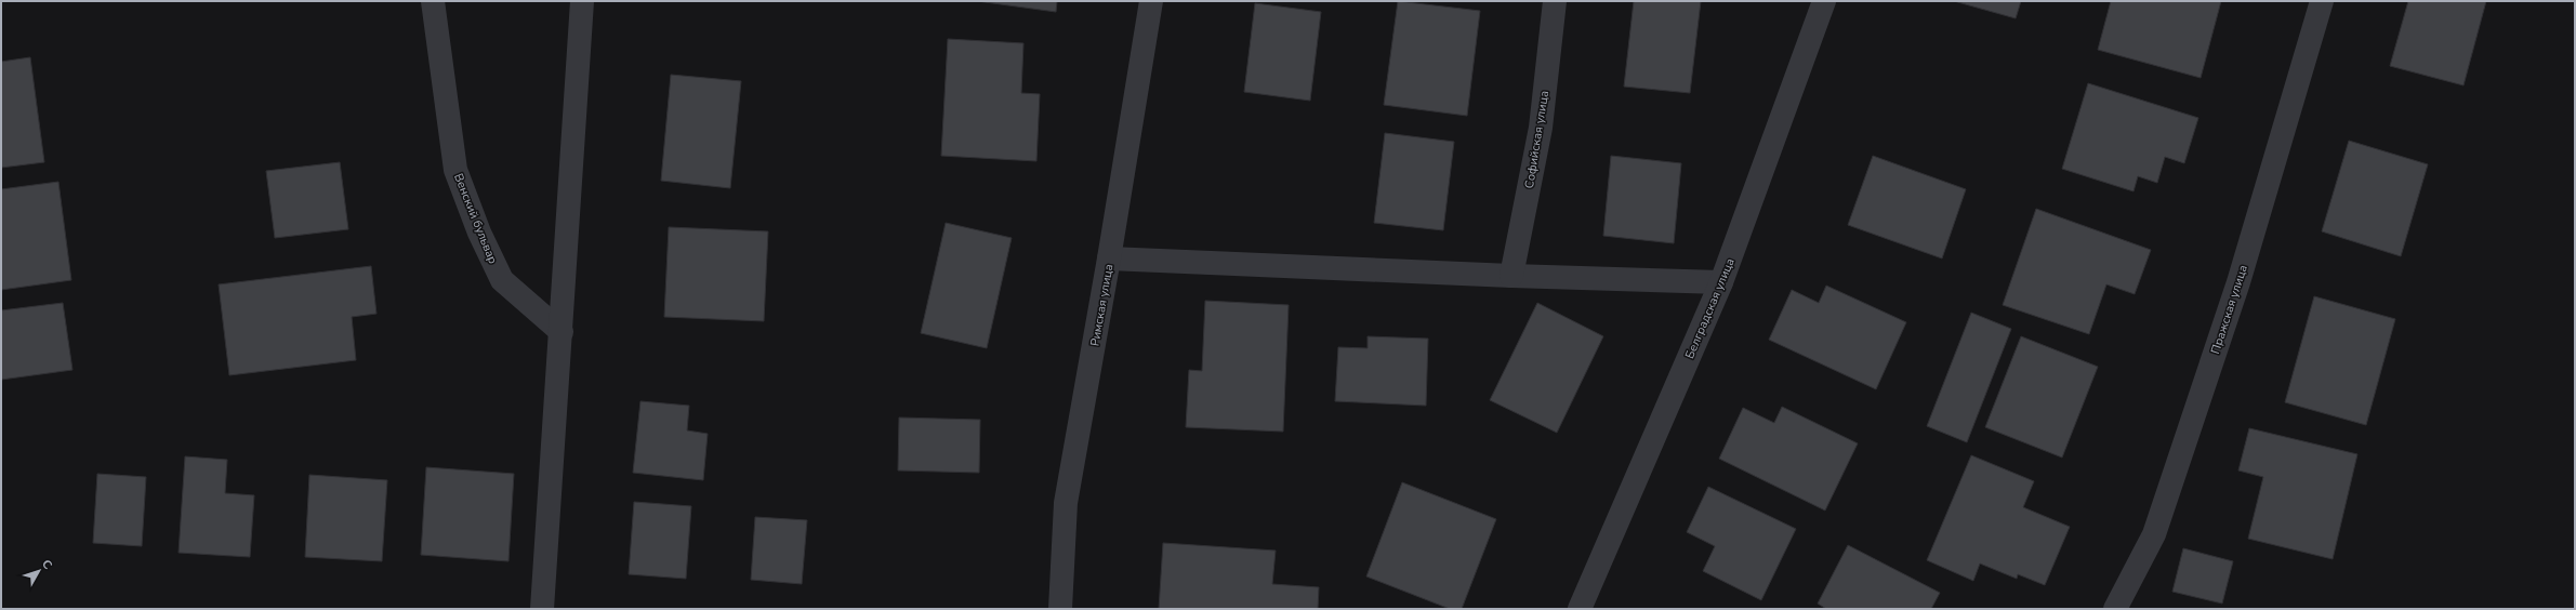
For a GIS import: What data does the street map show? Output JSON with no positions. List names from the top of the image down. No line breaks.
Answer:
{"streets":{"street":["Софийская улица","Венский бульвар","Римская улица","Белградская улица","Пражская улица"]},"north":"top right"}
